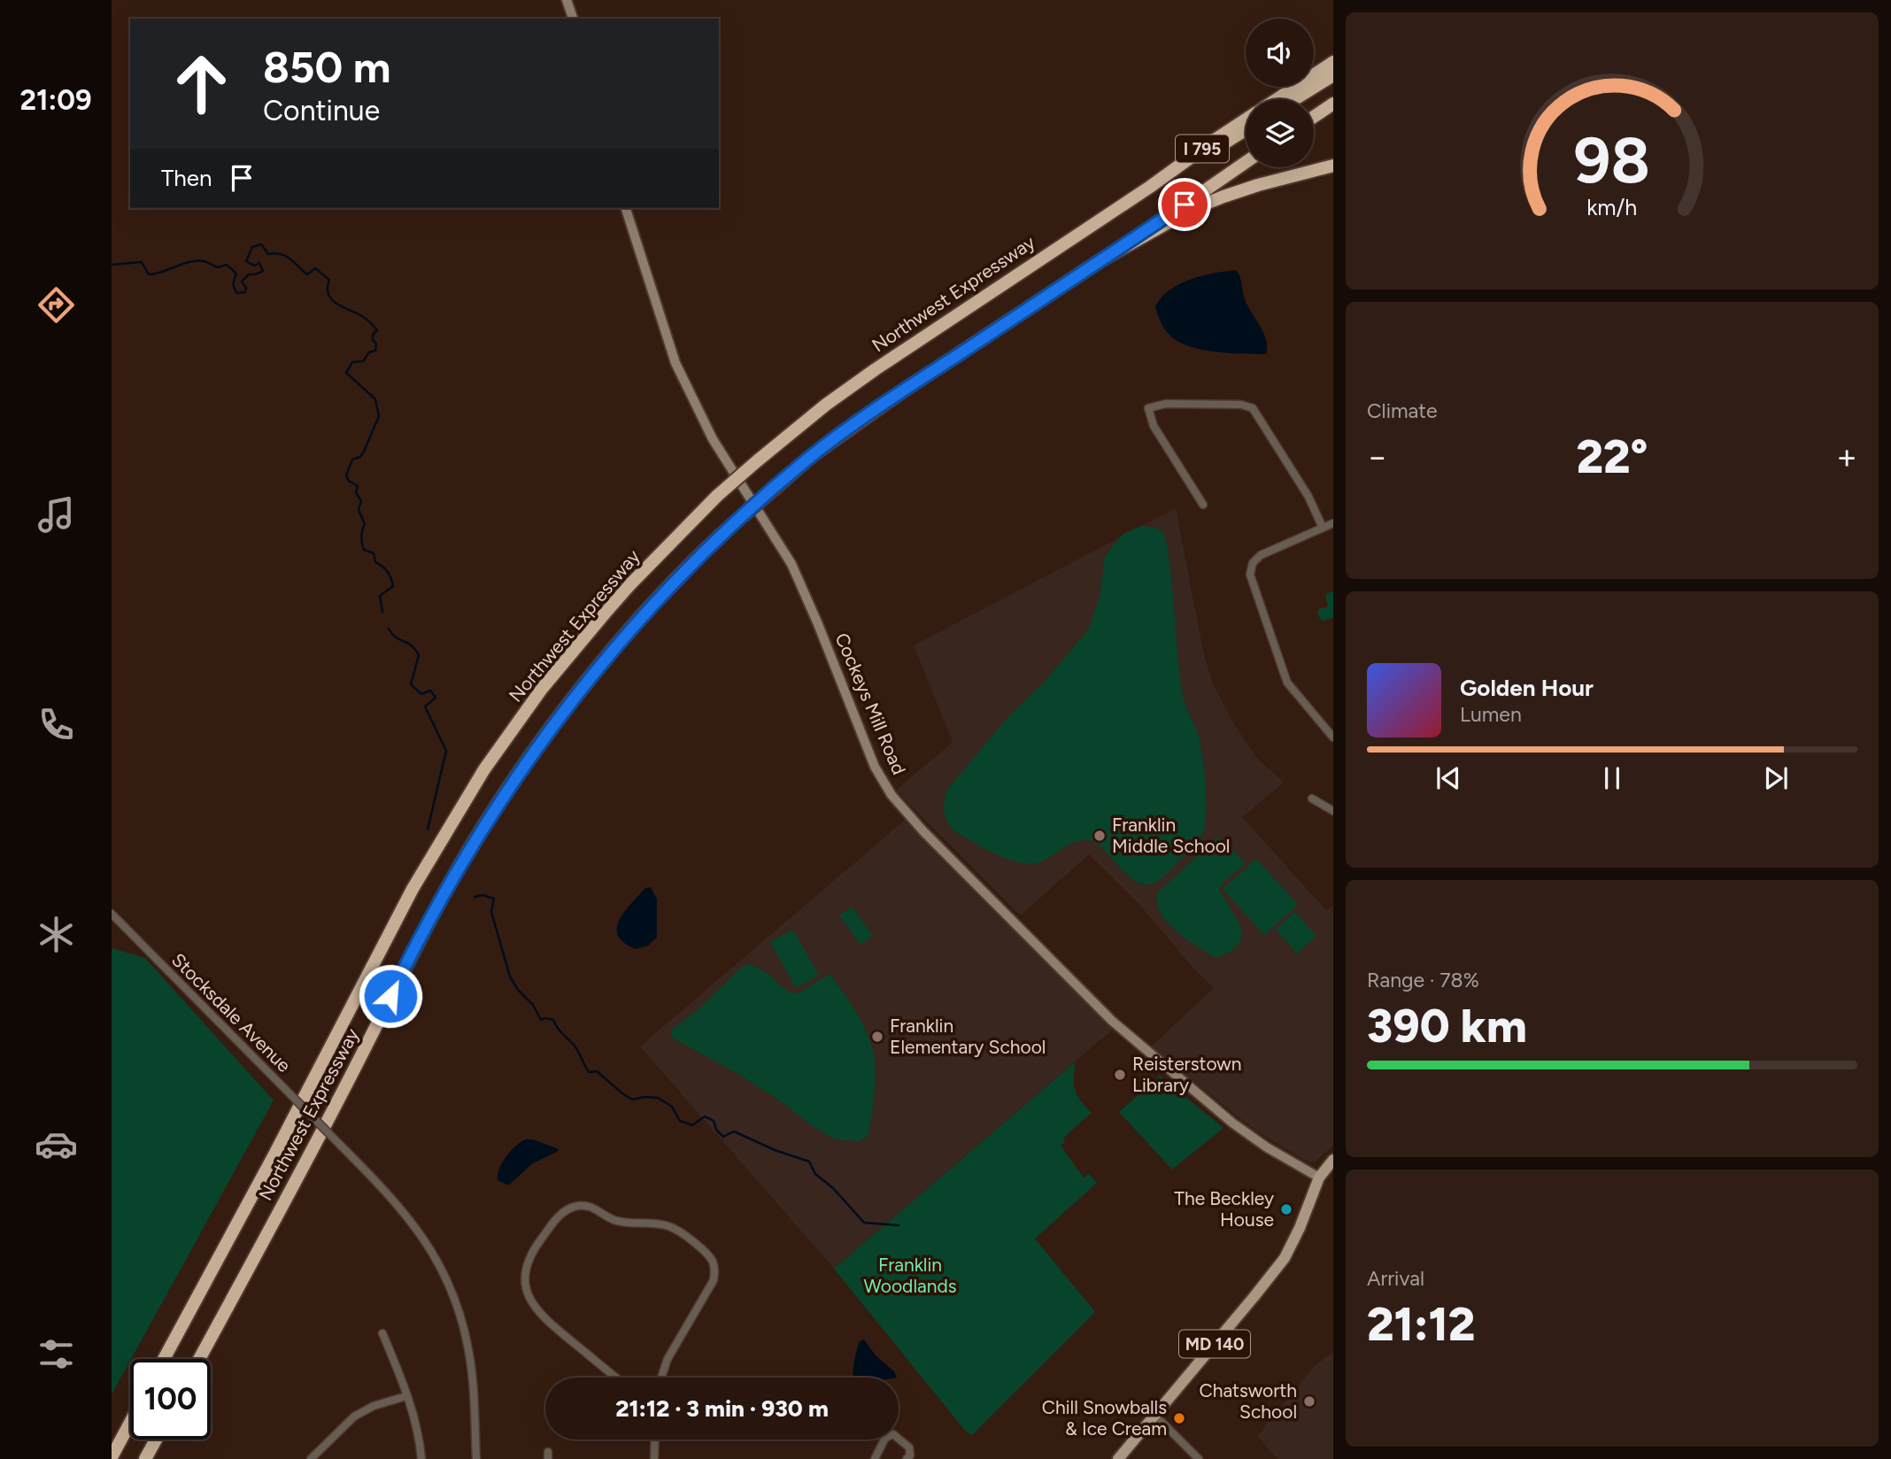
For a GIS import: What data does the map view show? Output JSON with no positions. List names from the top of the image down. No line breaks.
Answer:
{"streets":{"highway":["I 795","Northwest Expressway"],"main road":["MD 140"],"street":["Cockeys Mill Road","Stocksdale Avenue"]},"crossings":[["Cockeys Mill Road","MD 140"]],"parks":["Franklin Woodlands"],"places":["Franklin Middle School","Franklin Elementary School","Reisterstown Library","The Beckley House","Chatsworth School","Chill Snowballs & Ice Cream"],"page":{"tabs":"21:09","turn":["850 m","Continue"],"then":"Then","tile":["Climate",["Range · 78%","390 km"],["Arrival","21:12"]],"heat":["−","22°","+"],"song":["Golden Hour","Lumen"],"limit":"100","trip":"21:12 · 3 min · 930 m","gauge":["98","km/h"]}}
